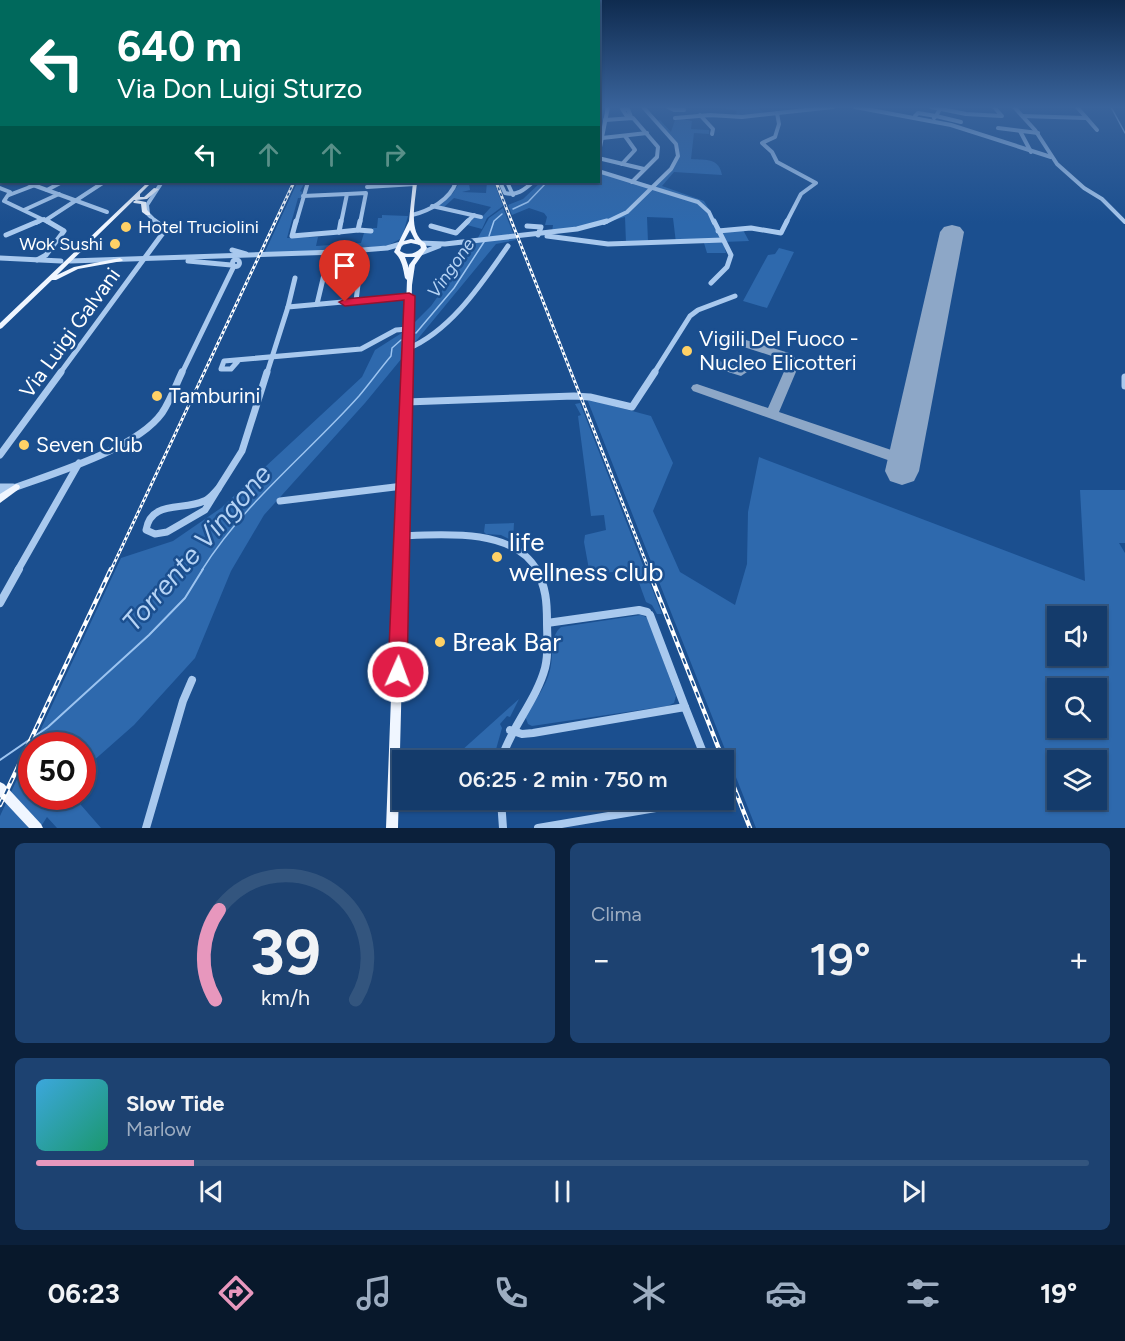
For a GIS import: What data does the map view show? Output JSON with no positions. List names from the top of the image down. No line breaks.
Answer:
{"streets":{"street":["Via Luigi Galvani"]},"water":["Vingone","Torrente Vingone"],"places":["Hotel Truciolini","Wok Sushi","Vigili Del Fuoco - Nucleo Elicotteri","Tamburini","Seven Club","life wellness club","Break Bar"],"page":{"turn":["640 m","Via Don Luigi Sturzo"],"limit":"50","trip":"06:25 · 2 min · 750 m","tile":"Clima","heat":["−","19°","+"],"song":["Slow Tide","Marlow"],"tabs":["06:23","19°"],"gauge":["39","km/h"]}}
